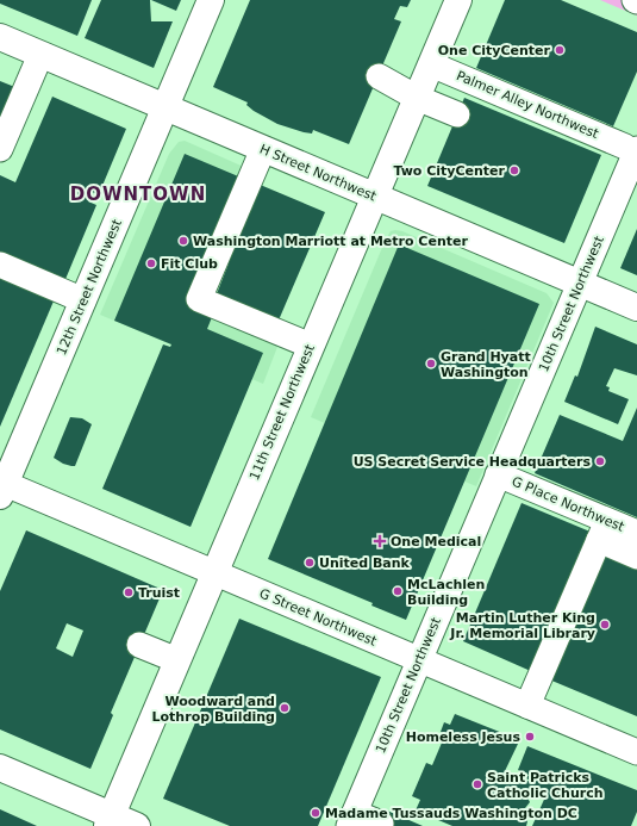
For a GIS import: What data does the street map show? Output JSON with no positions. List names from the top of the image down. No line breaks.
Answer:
{"streets":{"main road":["H Street Northwest","12th Street Northwest","11th Street Northwest"],"street":["Palmer Alley Northwest","10th Street Northwest","G Place Northwest","G Street Northwest"]},"crossings":[["Palmer Alley Northwest","10th Street Northwest"],["Palmer Alley Northwest","11th Street Northwest"],["H Street Northwest","12th Street Northwest"],["H Street Northwest","10th Street Northwest"],["H Street Northwest","11th Street Northwest"],["12th Street Northwest","G Street Northwest"],["10th Street Northwest","G Place Northwest"],["10th Street Northwest","G Street Northwest"],["11th Street Northwest","G Street Northwest"]],"districts":["DOWNTOWN"],"places":{"other":["One CityCenter","Two CityCenter","Washington Marriott at Metro Center","Fit Club","Grand Hyatt Washington","US Secret Service Headquarters","United Bank","McLachlen Building","Truist","Martin Luther King Jr. Memorial Library","Woodward and Lothrop Building","Homeless Jesus","Saint Patricks Catholic Church","Madame Tussauds Washington DC"],"health":["One Medical"]}}
